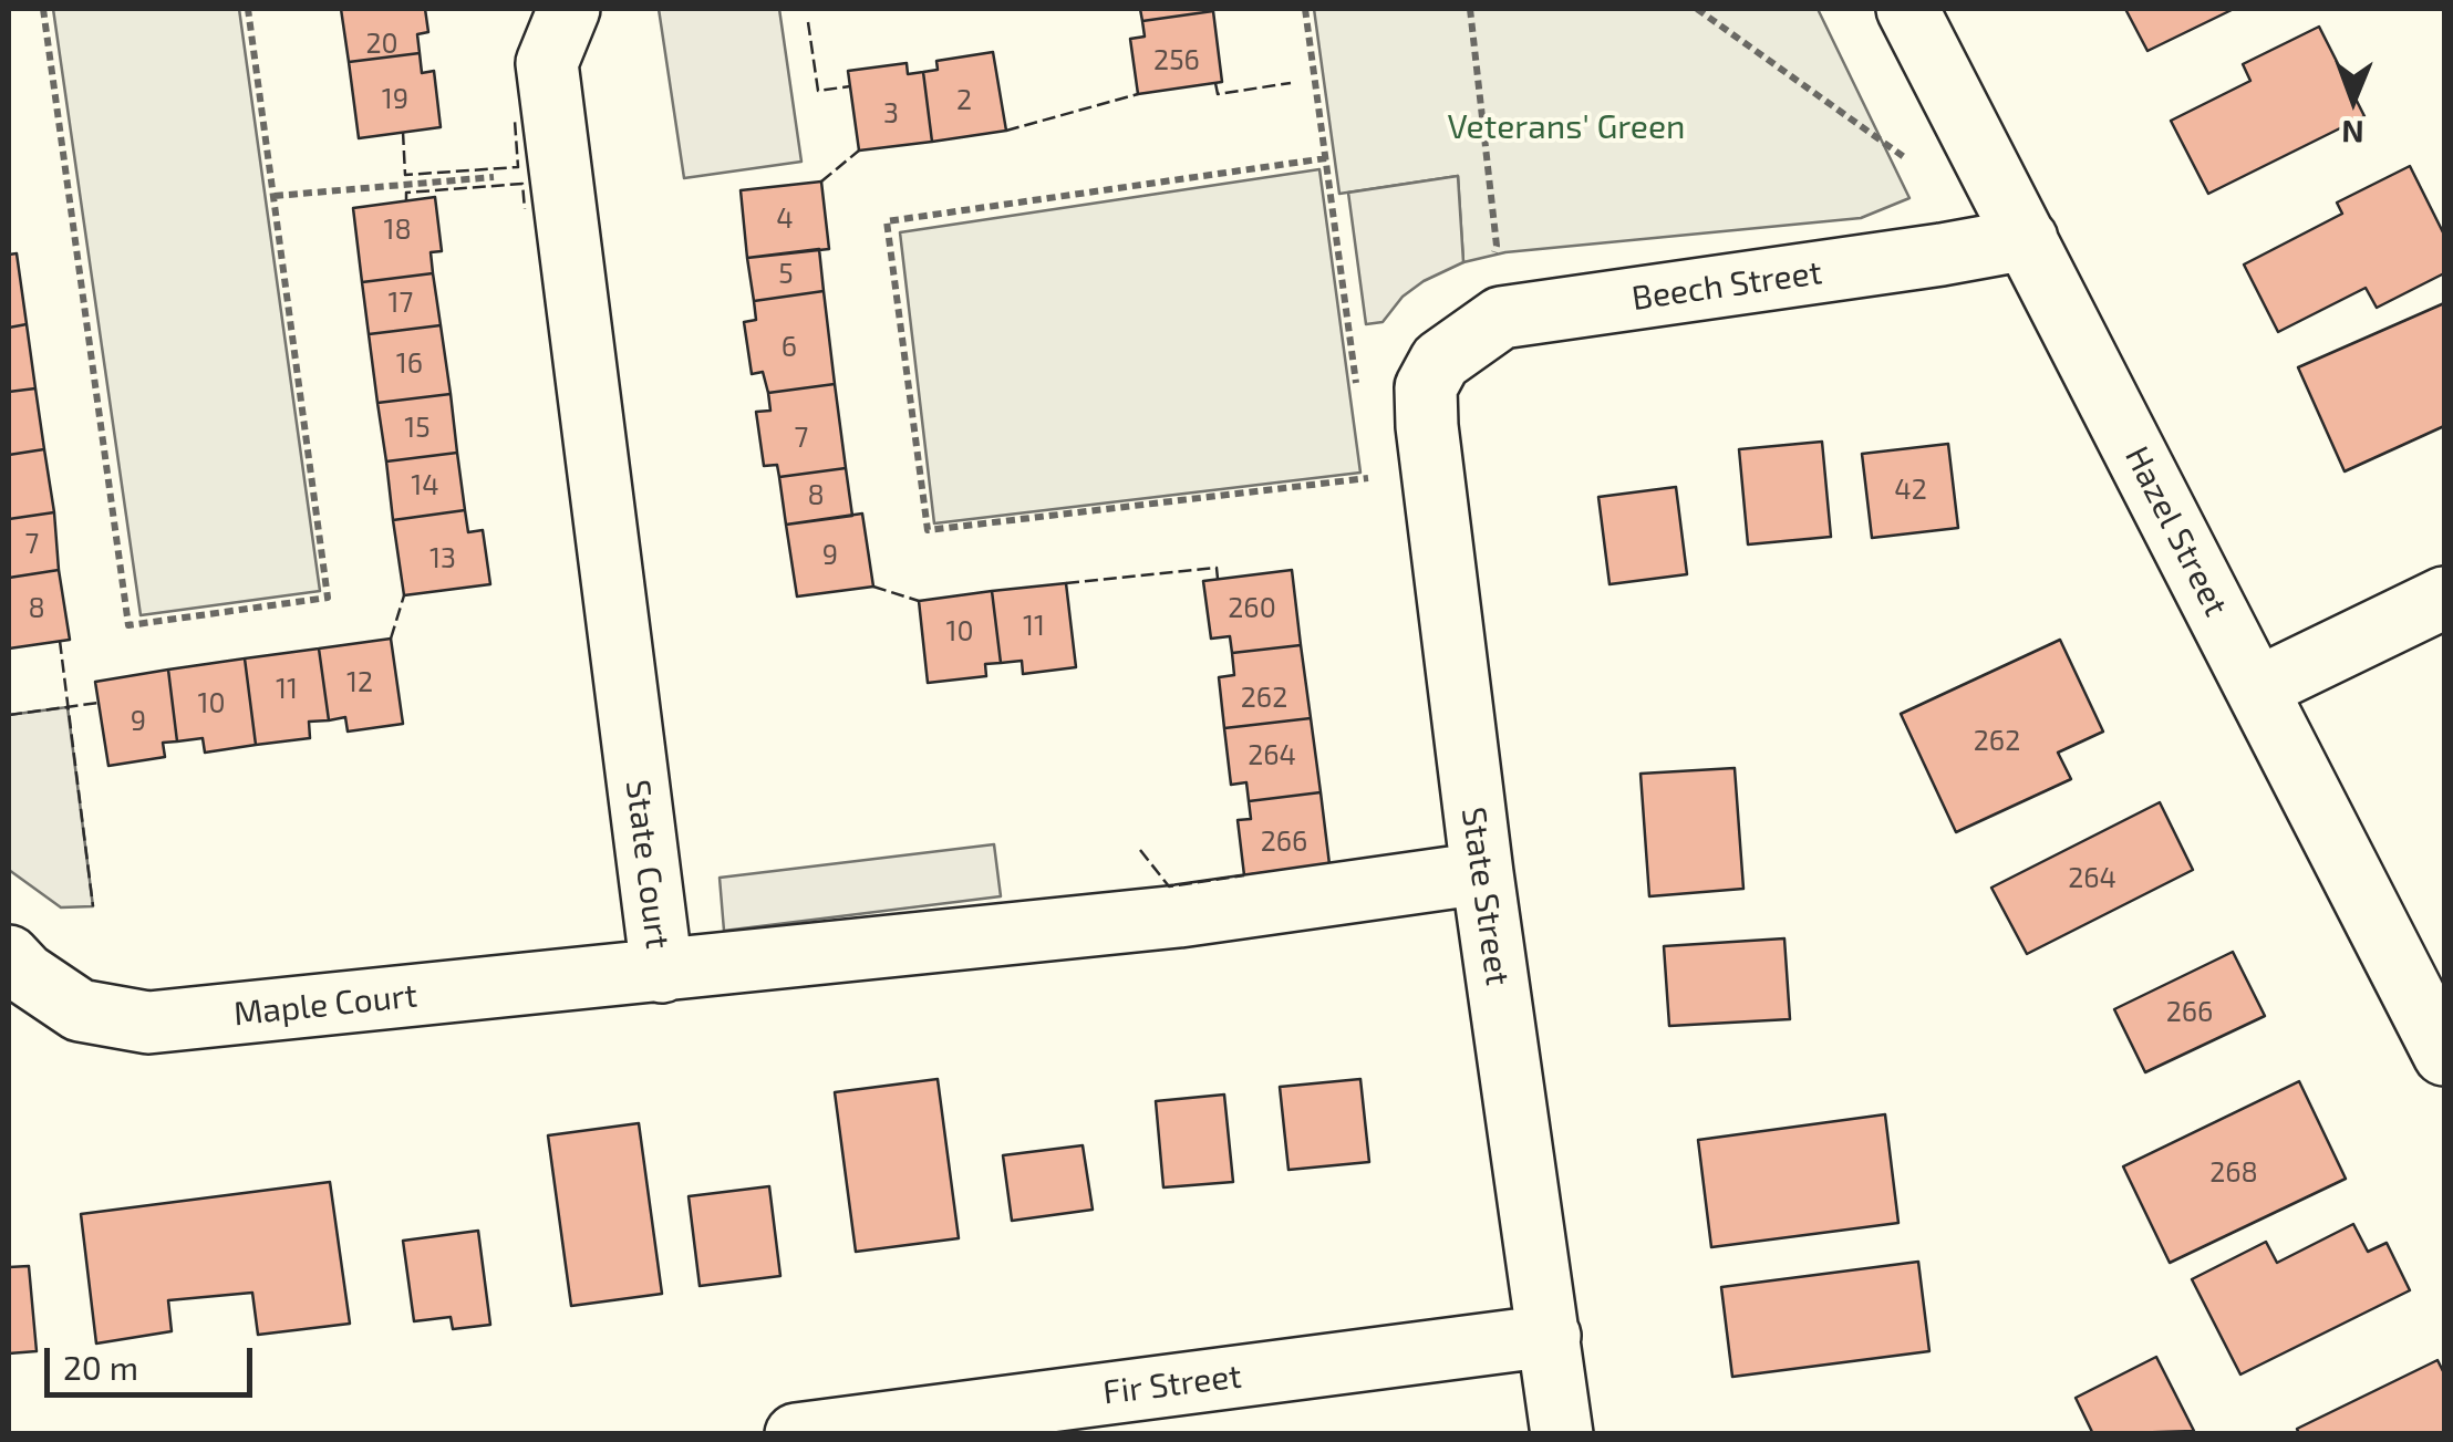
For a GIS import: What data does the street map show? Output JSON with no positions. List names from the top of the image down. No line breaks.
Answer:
{"streets":{"street":["Beech Street","Hazel Street","State Court","State Street","Maple Court","Fir Street"]},"crossings":[["Beech Street","Hazel Street"],["Beech Street","State Street"],["State Court","State Street"],["State Court","Maple Court"],["State Street","Fir Street"]],"parks":["Veterans' Green"],"house_numbers":["20","256","19","2","3","4","18","5","17","6","16","15","7","14","42","8","7","9","13","8","260","11","10","12","11","262","10","9","262","264","266","264","266","268"],"scale_bar":"20 m","north":"bottom"}
